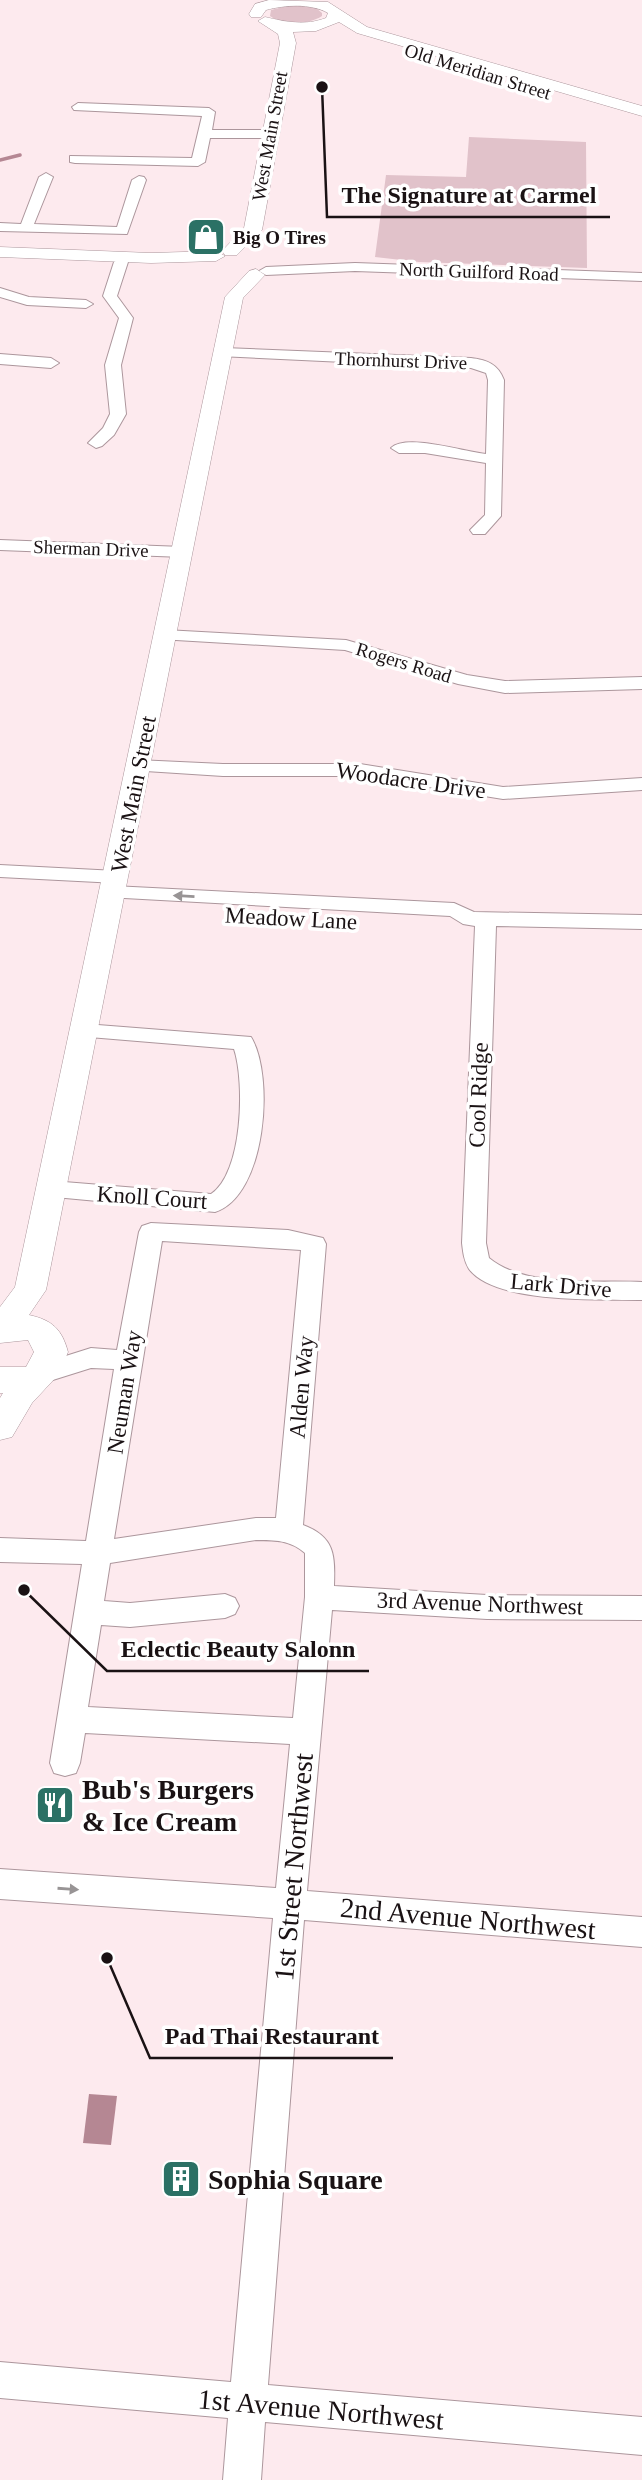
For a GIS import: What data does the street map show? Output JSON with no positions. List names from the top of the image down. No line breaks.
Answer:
{"streets":{"main road":["Old Meridian Street","West Main Street"],"street":["North Guilford Road","Thornhurst Drive","Sherman Drive","Rogers Road","Woodacre Drive","Meadow Lane","Cool Ridge","Knoll Court","Lark Drive","Alden Way","Neuman Way","3rd Avenue Northwest","1st Street Northwest","2nd Avenue Northwest","1st Avenue Northwest"]},"crossings":[["West Main Street","North Guilford Road"],["West Main Street","Thornhurst Drive"],["West Main Street","Sherman Drive"],["West Main Street","Rogers Road"],["West Main Street","Woodacre Drive"],["West Main Street","Meadow Lane"],["West Main Street","Knoll Court"],["Meadow Lane","Cool Ridge"],["Cool Ridge","Lark Drive"],["Alden Way","Neuman Way"],["Alden Way","1st Street Northwest"],["3rd Avenue Northwest","1st Street Northwest"],["1st Street Northwest","2nd Avenue Northwest"],["1st Street Northwest","1st Avenue Northwest"]],"places":{"other":["The Signature at Carmel","Eclectic Beauty Salonn","Pad Thai Restaurant"],"shop":["Big O Tires"],"restaurant":["Bub's Burgers & Ice Cream"],"building":["Sophia Square"]}}
